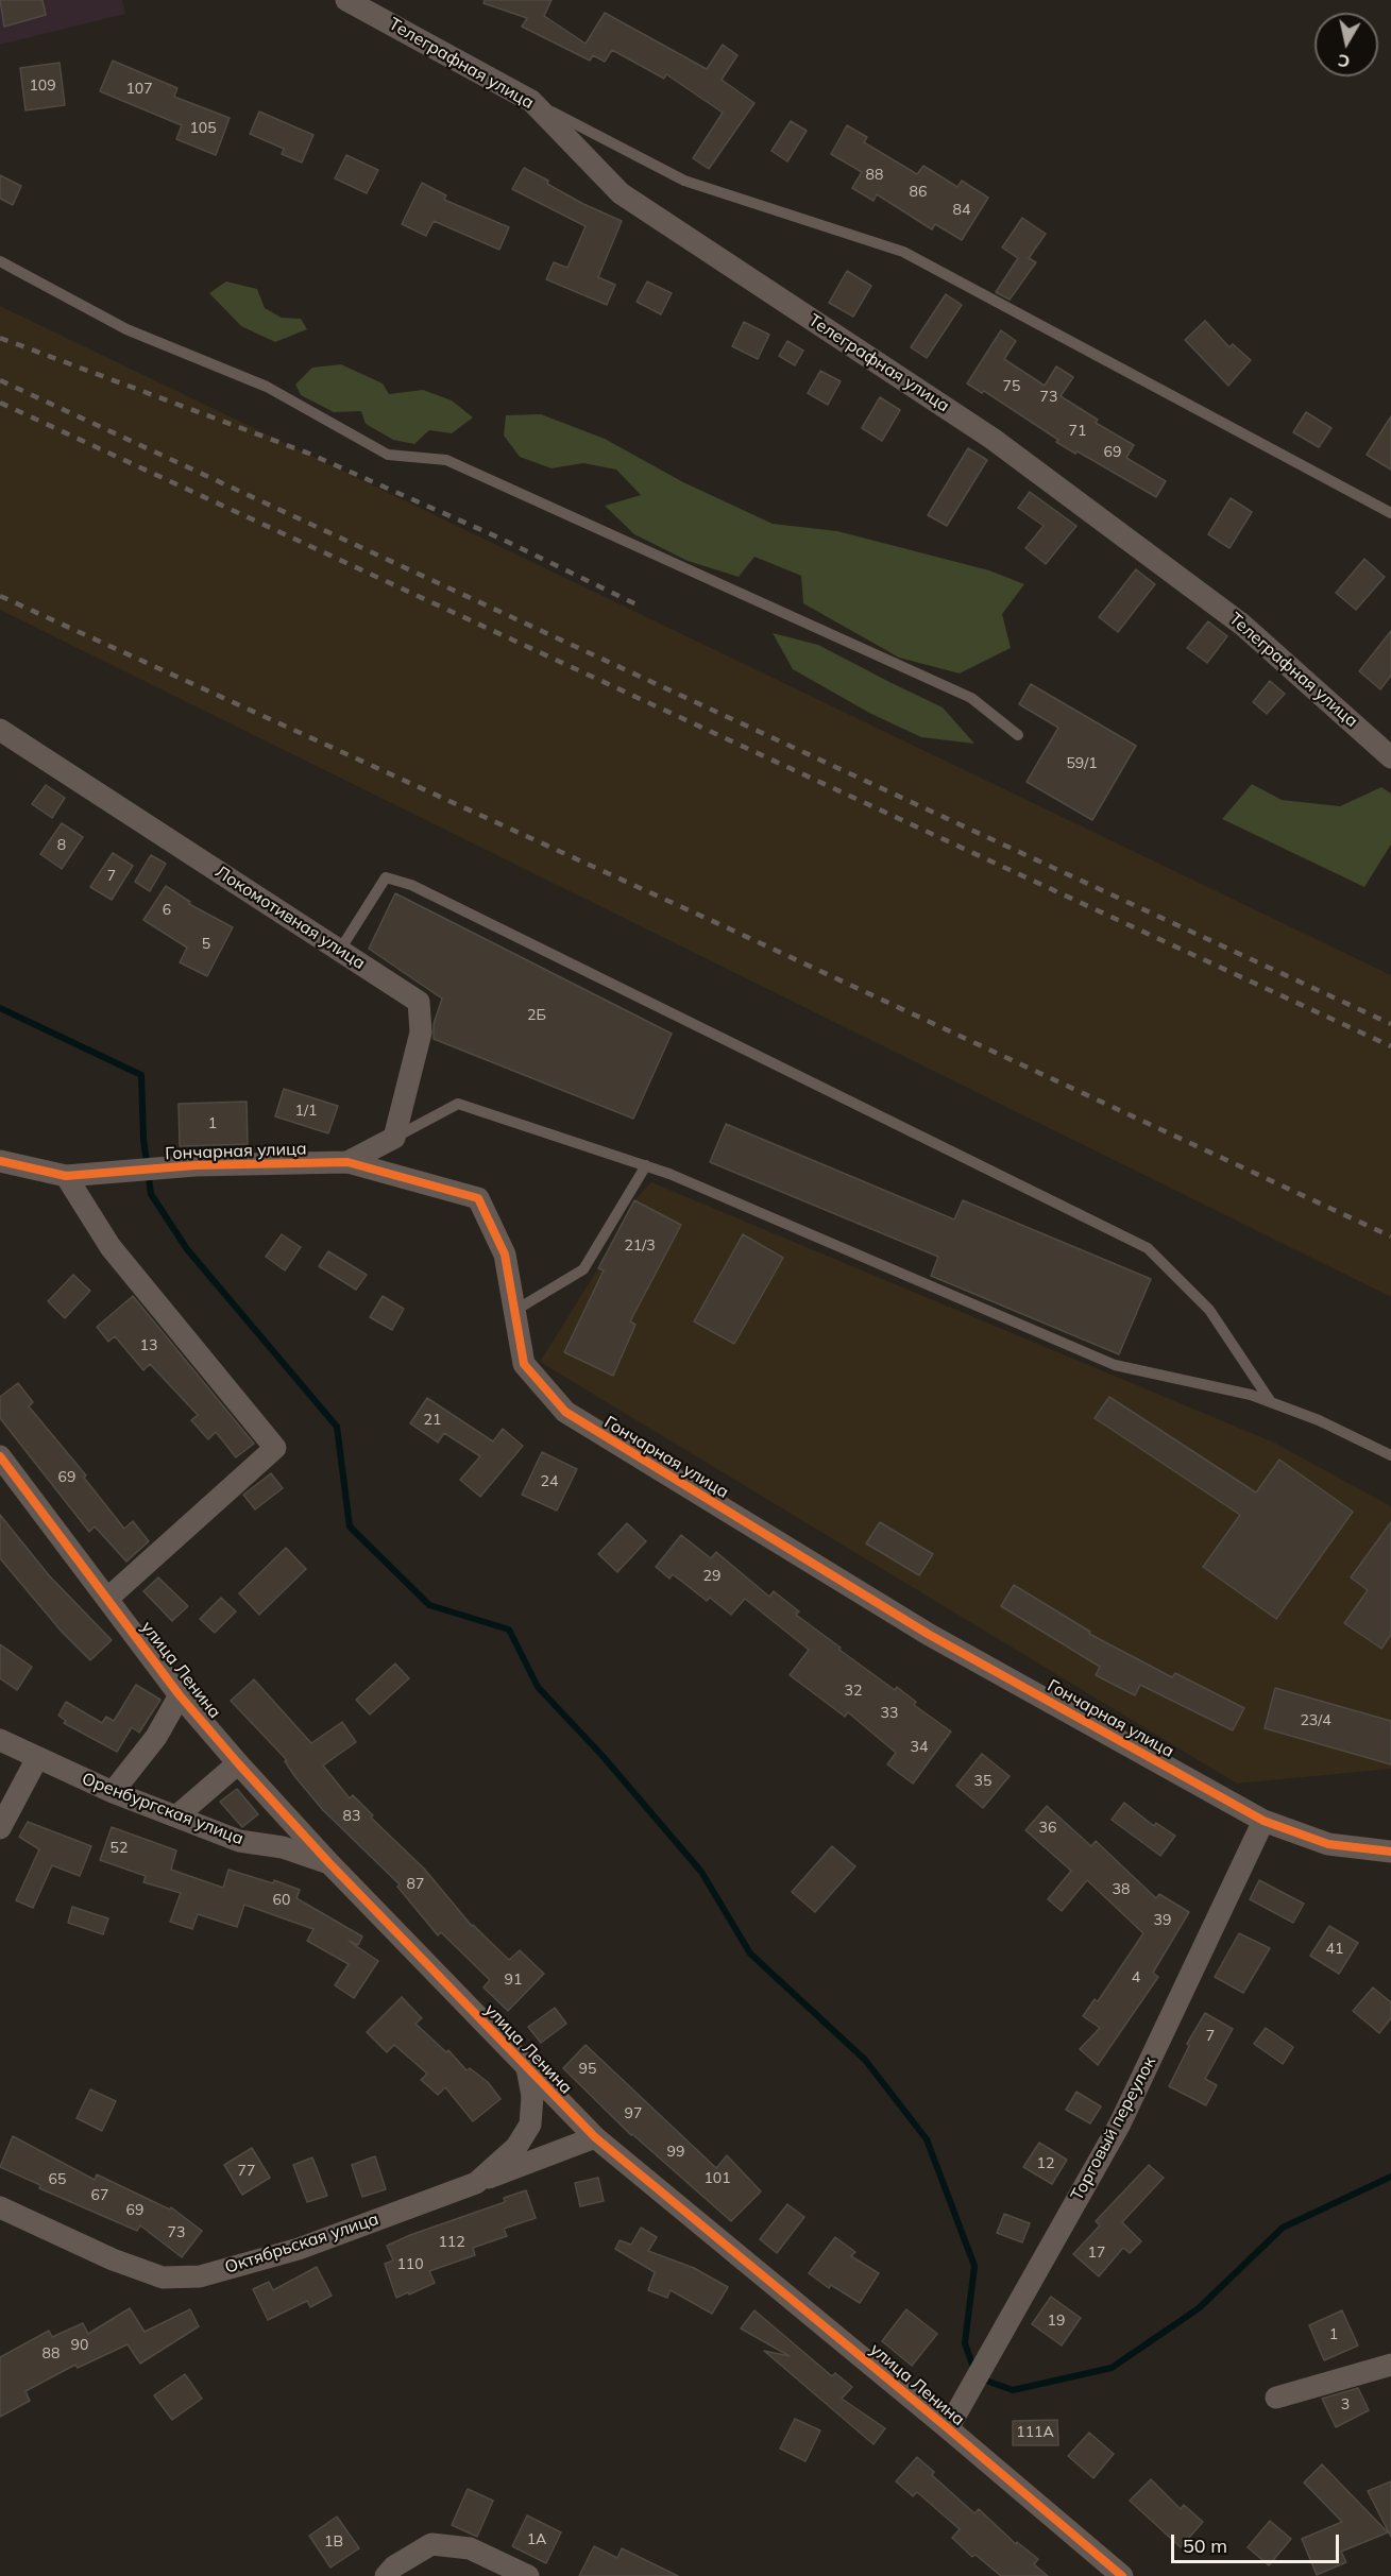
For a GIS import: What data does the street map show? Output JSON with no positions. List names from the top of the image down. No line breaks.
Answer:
{"streets":{"street":["Телеграфная улица","Локомотивная улица","Гончарная улица","улица Ленина","Оренбургская улица","Торговый переулок","Октябрьская улица"]},"crossings":[["Гончарная улица","Торговый переулок"],["улица Ленина","Оренбургская улица"],["улица Ленина","Торговый переулок"],["улица Ленина","Октябрьская улица"]],"house_numbers":["109","107","105","88","86","84","75","73","71","69","59/1","8","7","6","5","2Б","1/1","1","21/3","13","21","69","24","29","32","33","23/4","34","35","83","36","52","87","38","60","39","41","4","91","7","95","97","99","12","77","101","65","67","69","73","112","17","110","19","1","90","88","3","111А","1А","1В"],"scale_bar":"50 m","north":"bottom"}
